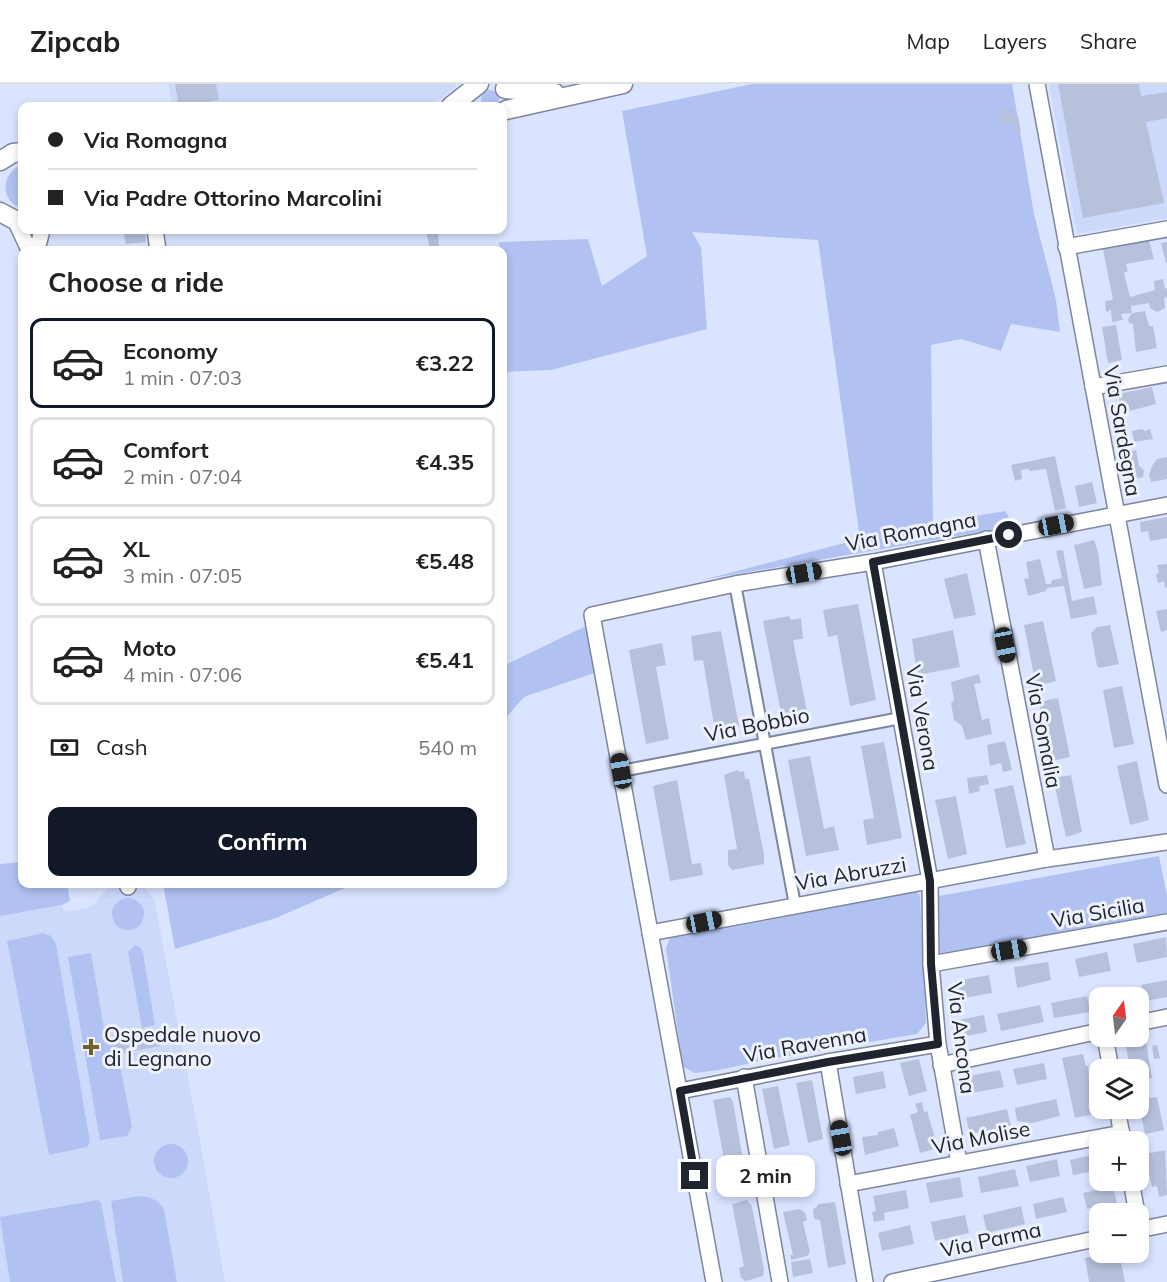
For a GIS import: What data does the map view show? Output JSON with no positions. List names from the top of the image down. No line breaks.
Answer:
{"streets":{"street":["Via Sardegna","Via Romagna","Via Verona","Via Bobbio","Via Somalia","Via Abruzzi","Via Sicilia","Via Ancona","Via Ravenna","Via Molise","Via Parma"]},"crossings":[["Via Sardegna","Via Romagna"],["Via Romagna","Via Verona"],["Via Romagna","Via Bobbio"],["Via Romagna","Via Somalia"],["Via Verona","Via Bobbio"],["Via Verona","Via Abruzzi"],["Via Verona","Via Ancona"],["Via Somalia","Via Abruzzi"],["Via Abruzzi","Via Ancona"],["Via Sicilia","Via Ancona"],["Via Ancona","Via Ravenna"],["Via Ancona","Via Molise"]],"places":{"health":["Ospedale nuovo di Legnano"]},"north":"top","page":{"header":"Zipcab","nav":["Map","Layers","Share"],"banner":["Via Romagna","Via Padre Ottorino Marcolini"],"heading":"Choose a ride","list":[{"name":"Economy","note":"1 min · 07:03","value":"€3.22"},{"name":"Comfort","note":"2 min · 07:04","value":"€4.35"},{"name":"XL","note":"3 min · 07:05","value":"€5.48"},{"name":"Moto","note":"4 min · 07:06","value":"€5.41"}],"pay":["Cash","540 m"],"buttons":"Confirm","map_buttons":["+","−"],"bubble":"2 min"}}
